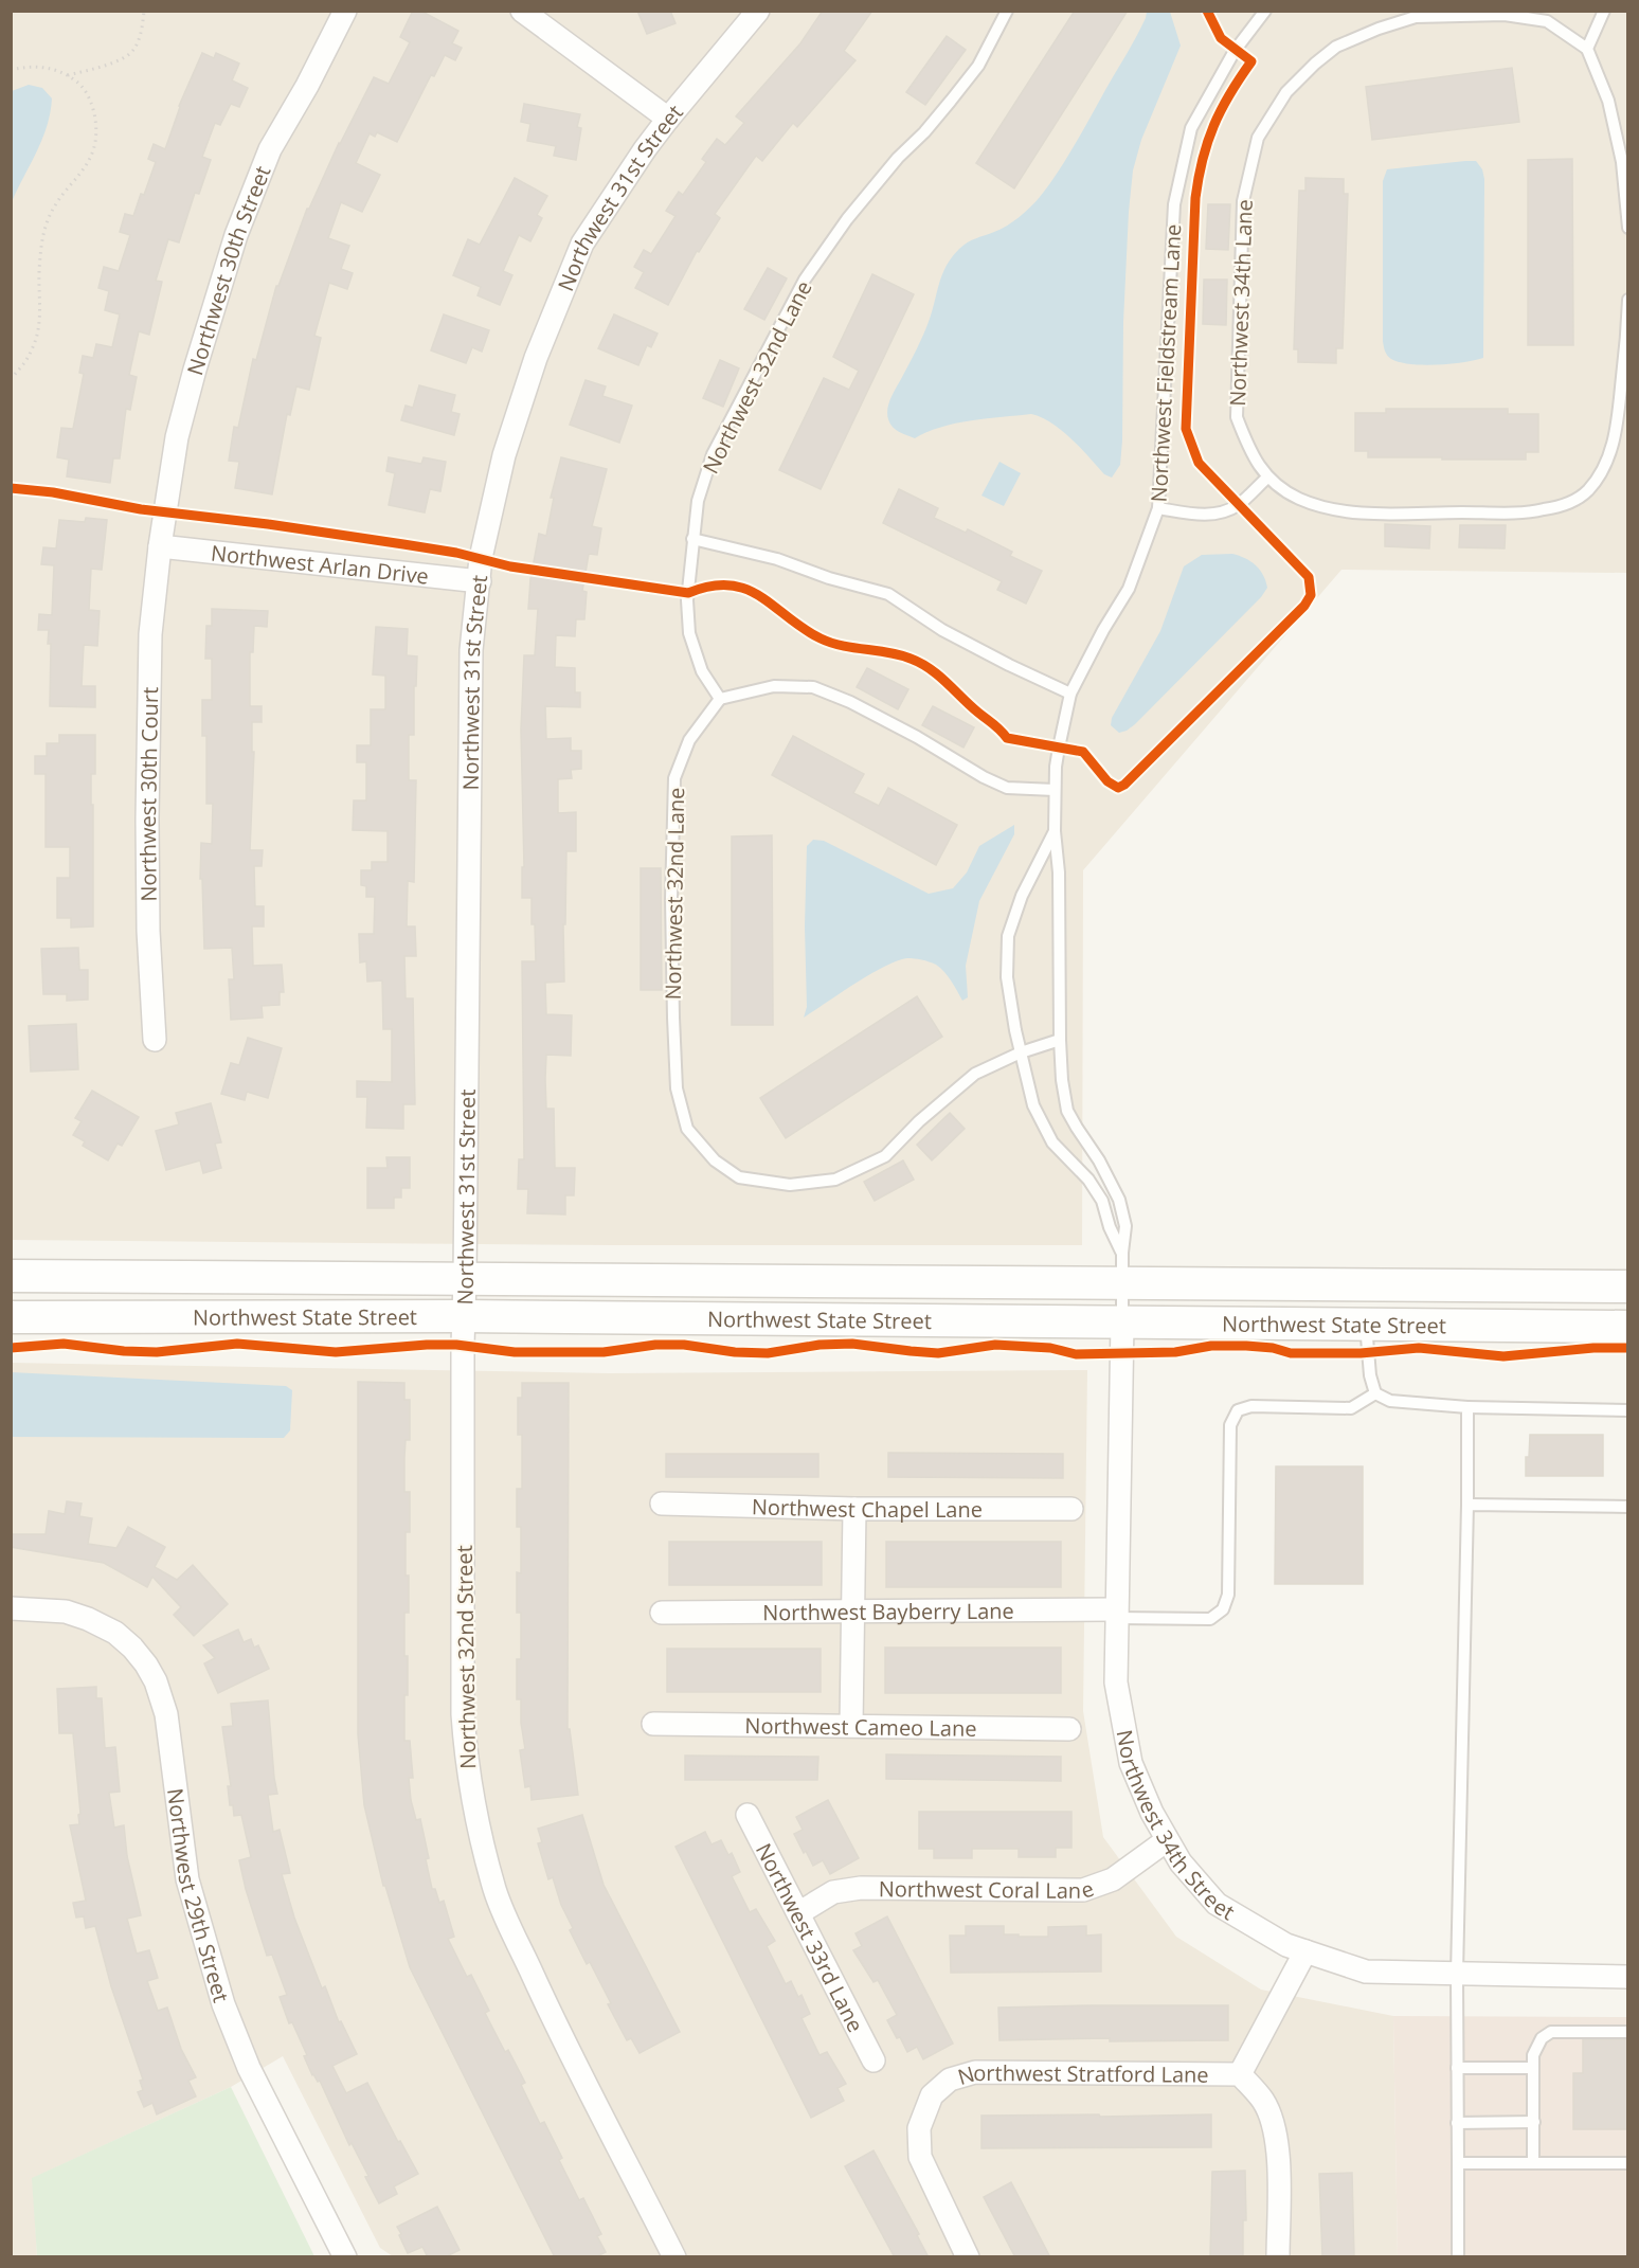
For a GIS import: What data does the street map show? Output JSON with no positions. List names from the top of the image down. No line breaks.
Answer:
{"streets":{"main road":["Northwest State Street"],"street":["Northwest 31st Street","Northwest 30th Street","Northwest Arlan Drive","Northwest 30th Court","Northwest Chapel Lane","Northwest Bayberry Lane","Northwest 32nd Street","Northwest Cameo Lane","Northwest 34th Street","Northwest Coral Lane","Northwest 29th Street","Northwest 33rd Lane","Northwest Stratford Lane"],"lane":["Northwest 34th Lane","Northwest Fieldstream Lane","Northwest 32nd Lane"]},"crossings":[["Northwest 31st Street","Northwest Arlan Drive"],["Northwest 31st Street","Northwest State Street"],["Northwest 31st Street","Northwest 32nd Street"],["Northwest 30th Street","Northwest Arlan Drive"],["Northwest 30th Street","Northwest 30th Court"],["Northwest Fieldstream Lane","Northwest 32nd Lane"],["Northwest Fieldstream Lane","Northwest State Street"],["Northwest Fieldstream Lane","Northwest 34th Street"],["Northwest Arlan Drive","Northwest 30th Court"],["Northwest State Street","Northwest 32nd Street"],["Northwest State Street","Northwest 34th Street"],["Northwest Bayberry Lane","Northwest 34th Street"],["Northwest 34th Street","Northwest Coral Lane"],["Northwest Coral Lane","Northwest 33rd Lane"]]}
